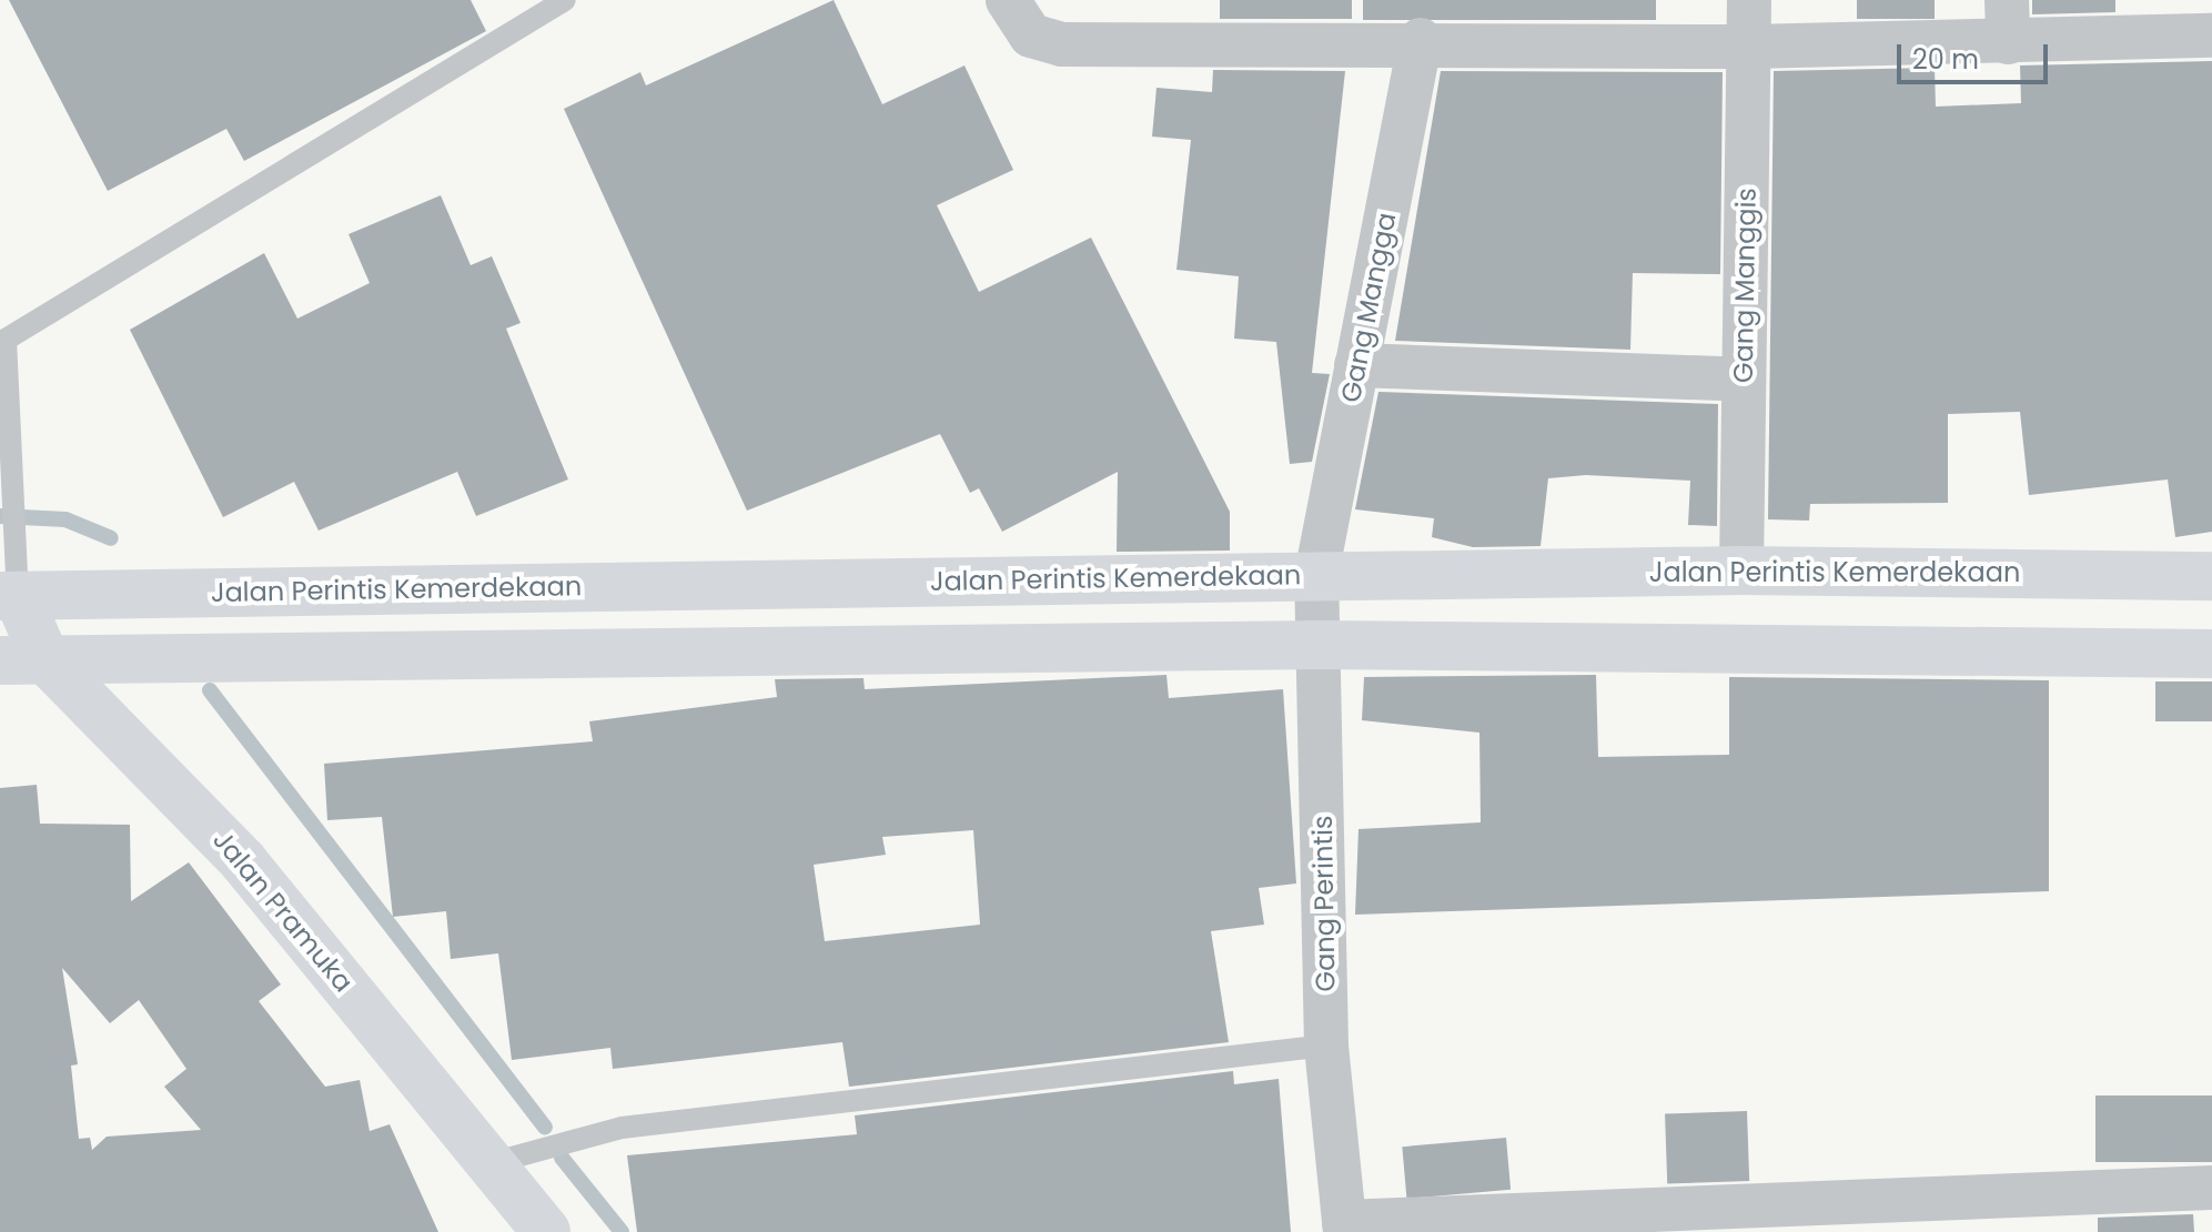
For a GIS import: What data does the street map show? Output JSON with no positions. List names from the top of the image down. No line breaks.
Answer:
{"streets":{"main road":["Jalan Perintis Kemerdekaan","Jalan Pramuka"],"street":["Gang Manggis","Gang Mangga","Gang Perintis"]},"crossings":[["Gang Manggis","Jalan Perintis Kemerdekaan"],["Gang Mangga","Jalan Perintis Kemerdekaan"],["Gang Mangga","Gang Perintis"],["Jalan Perintis Kemerdekaan","Gang Perintis"],["Jalan Perintis Kemerdekaan","Jalan Pramuka"]],"scale_bar":"20 m"}
